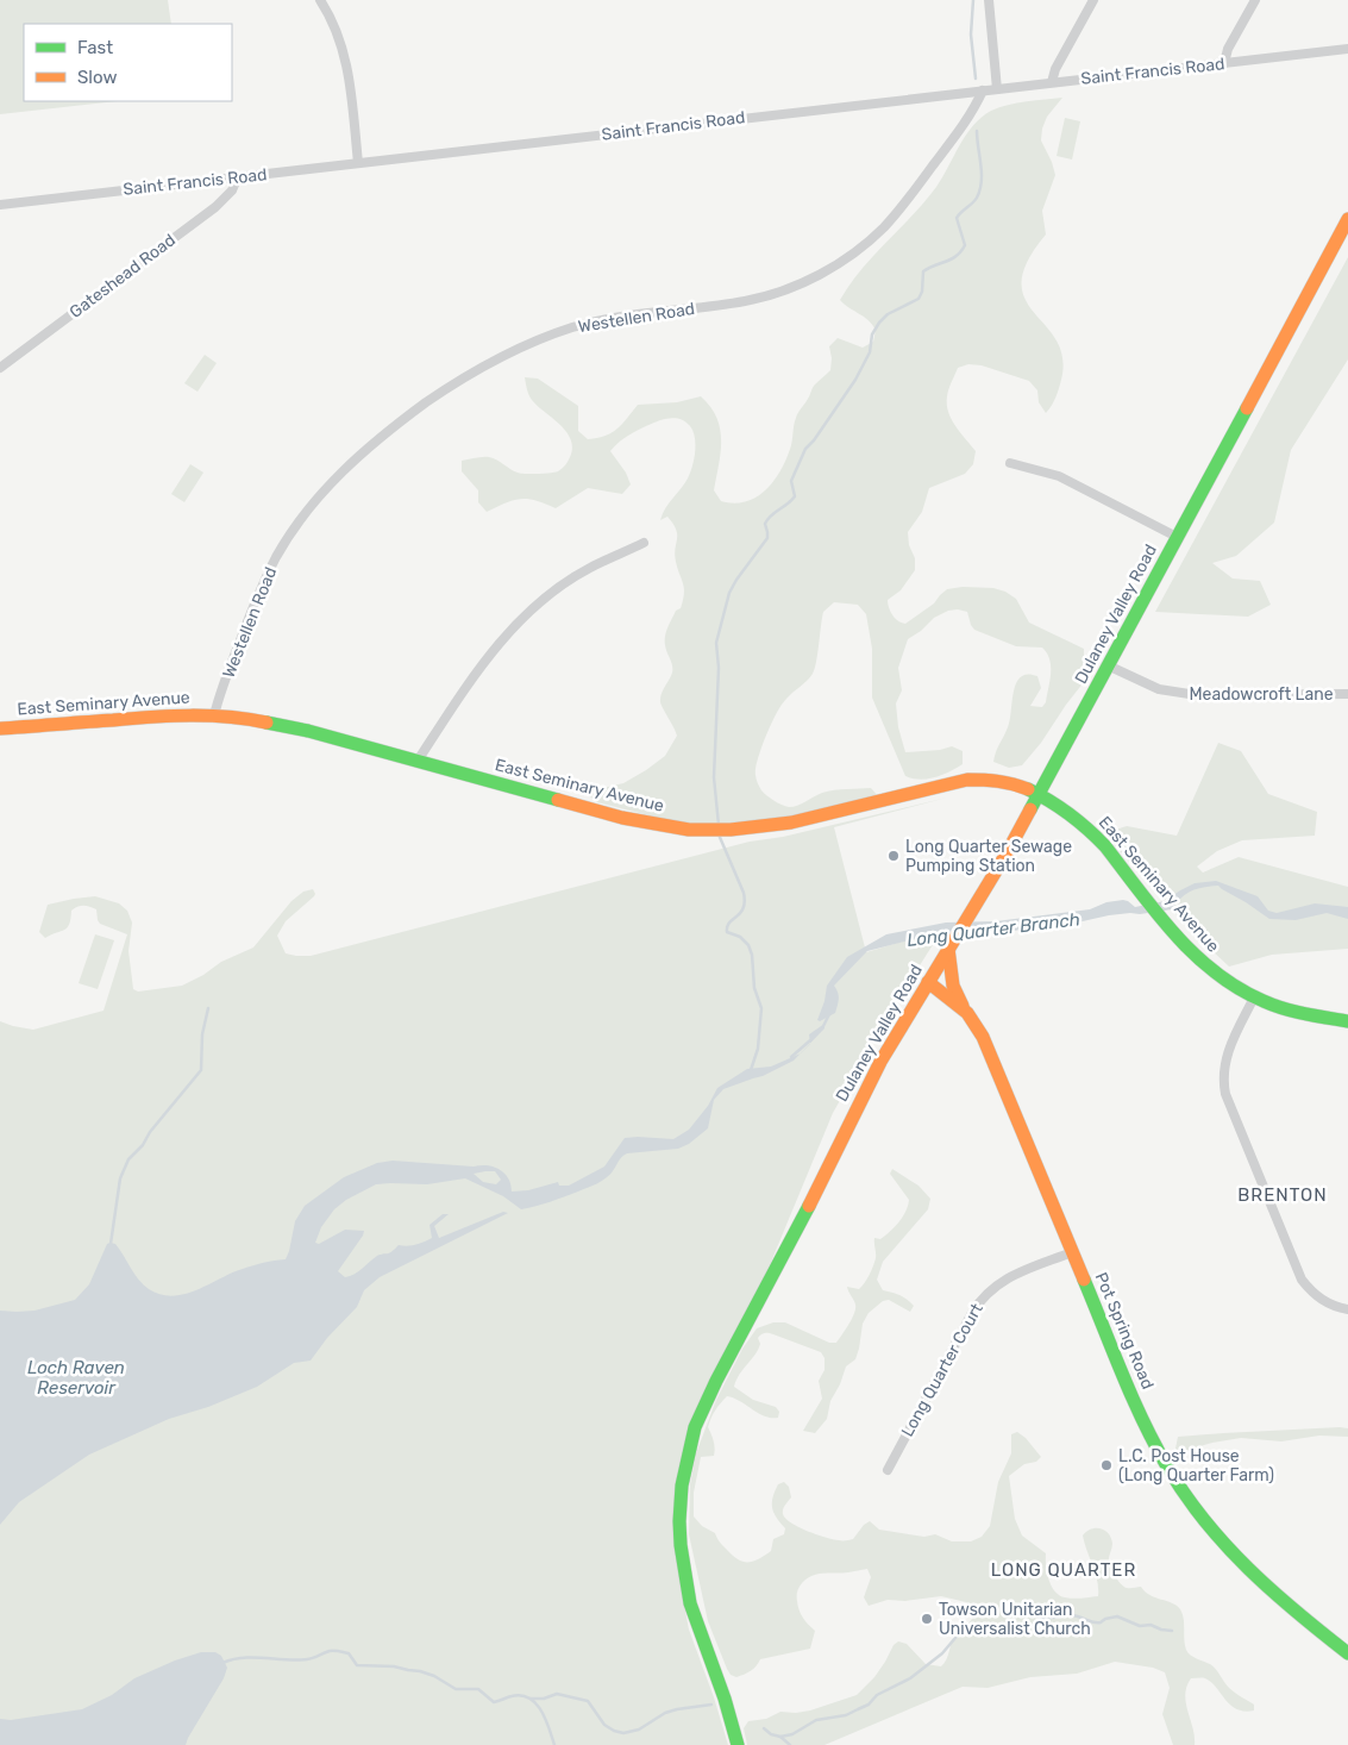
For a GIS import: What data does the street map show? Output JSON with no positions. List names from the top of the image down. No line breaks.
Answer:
{"streets":{"street":["Saint Francis Road","Gateshead Road","Westellen Road","Dulaney Valley Road","Meadowcroft Lane","East Seminary Avenue","Pot Spring Road","Long Quarter Court"]},"crossings":[["Saint Francis Road","Gateshead Road"],["Saint Francis Road","Westellen Road"],["Westellen Road","East Seminary Avenue"],["Dulaney Valley Road","Meadowcroft Lane"],["Dulaney Valley Road","East Seminary Avenue"],["Dulaney Valley Road","Pot Spring Road"],["Pot Spring Road","Long Quarter Court"]],"districts":["BRENTON","LONG QUARTER"],"water":["Long Quarter Branch","Loch Raven Reservoir"],"places":["Long Quarter Sewage Pumping Station","L.C. Post House (Long Quarter Farm)","Towson Unitarian Universalist Church"],"legend":["Fast","Slow"]}
